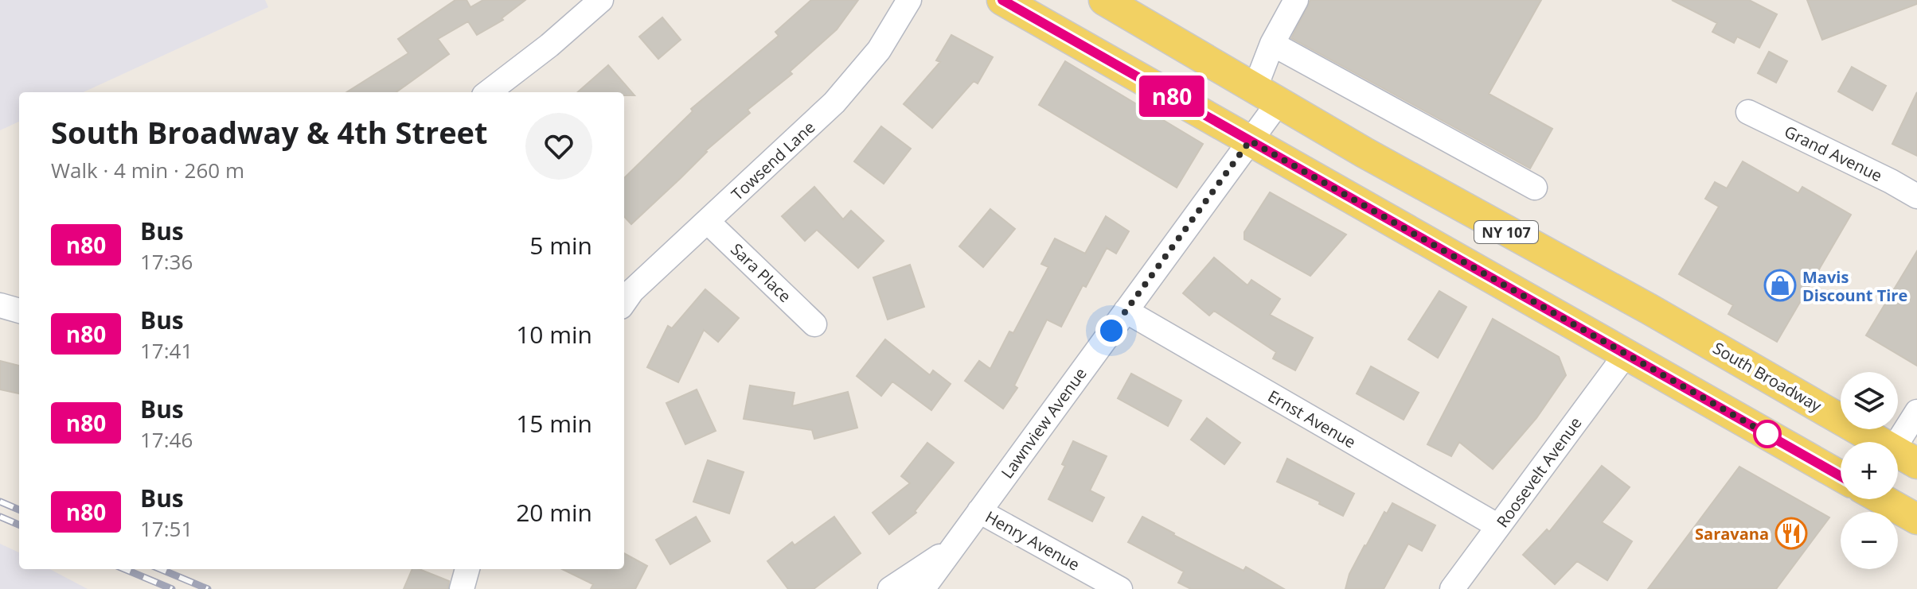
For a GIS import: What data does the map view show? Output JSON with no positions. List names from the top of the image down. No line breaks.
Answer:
{"streets":{"main road":["NY 107","South Broadway"],"street":["Grand Avenue","Towsend Lane","Sara Place","Ernst Avenue","Lawnview Avenue","Roosevelt Avenue","Henry Avenue"]},"crossings":[["Towsend Lane","Sara Place"],["NY 107","South Broadway"],["NY 107","Lawnview Avenue"],["NY 107","Roosevelt Avenue"],["South Broadway","Lawnview Avenue"],["Ernst Avenue","Lawnview Avenue"],["Ernst Avenue","Roosevelt Avenue"],["Lawnview Avenue","Henry Avenue"]],"places":{"shop":["Mavis Discount Tire"],"restaurant":["Saravana"]},"lines":["bus line n80"],"page":{"on_map":"n80","heading":["South Broadway & 4th Street","Walk · 4 min · 260 m"],"list":[{"mark":"n80","name":"Bus","note":"17:36","value":"5 min"},{"mark":"n80","name":"Bus","note":"17:41","value":"10 min"},{"mark":"n80","name":"Bus","note":"17:46","value":"15 min"},{"mark":"n80","name":"Bus","note":"17:51","value":"20 min"}],"map_buttons":["+","−"]}}
